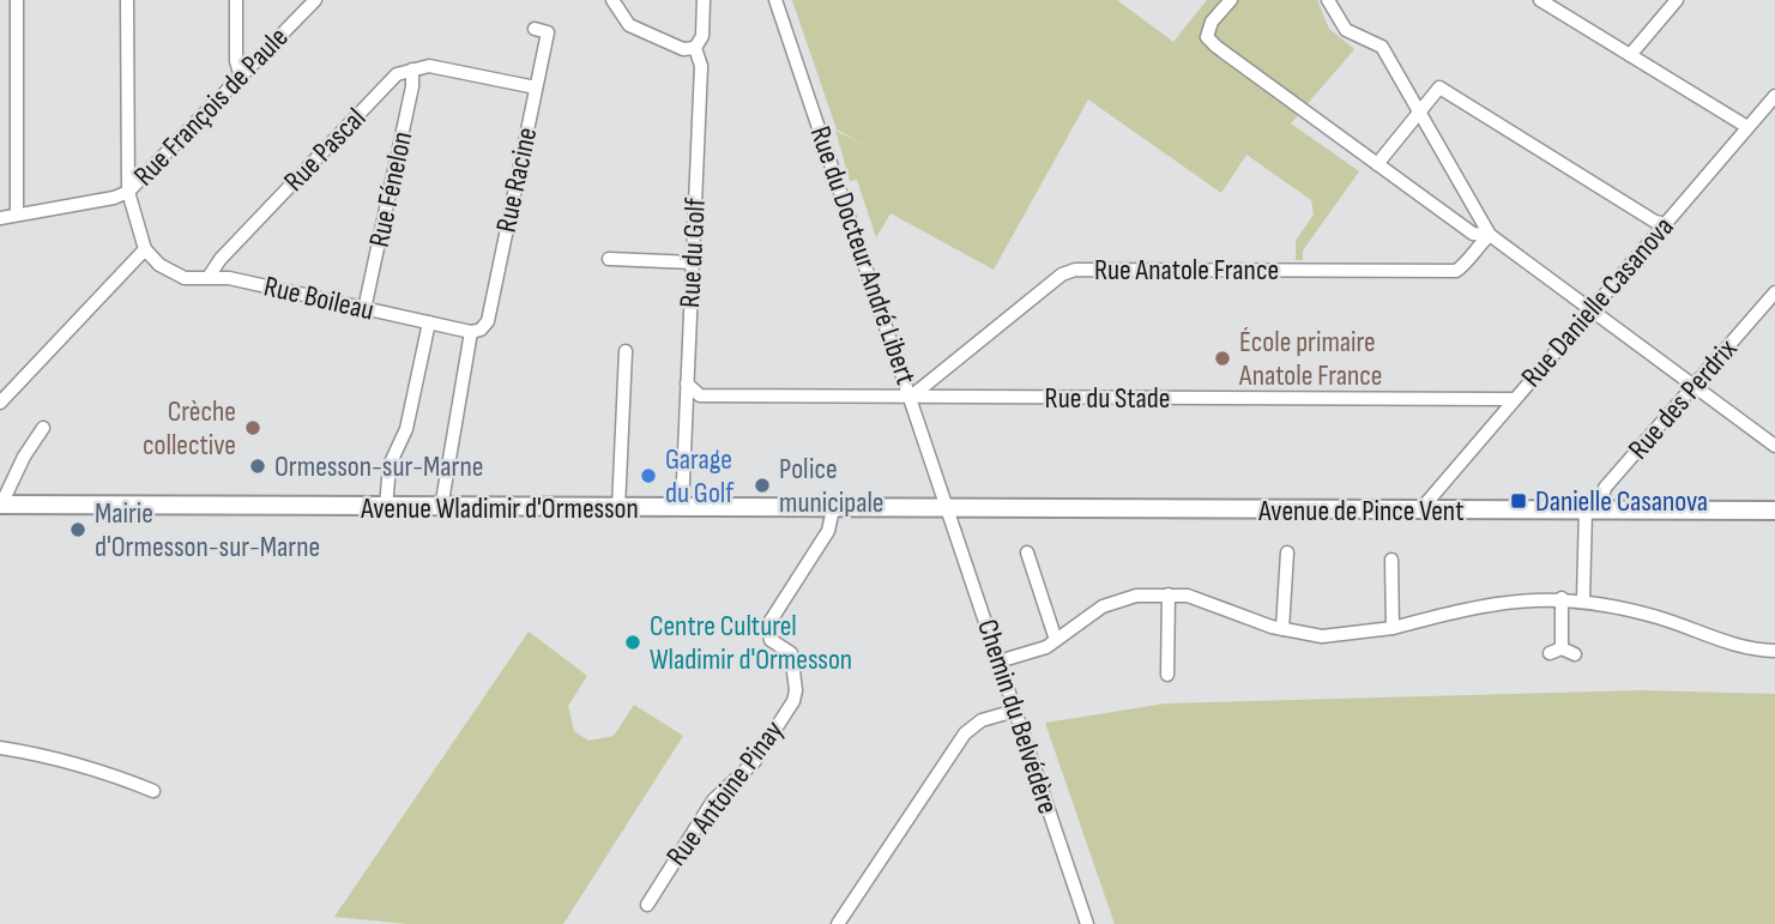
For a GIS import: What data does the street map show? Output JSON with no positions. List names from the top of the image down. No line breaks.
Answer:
{"streets":{"main road":["Avenue Wladimir d'Ormesson","Avenue de Pince Vent"],"street":["Rue François de Paule","Rue Pascal","Rue Racine","Rue Fénelon","Rue du Golf","Rue du Docteur André Libert","Rue Anatole France","Rue Boileau","Rue Danielle Casanova","Rue du Stade","Rue des Perdrix","Chemin du Belvédère","Rue Antoine Pinay"]},"crossings":[["Rue Pascal","Rue Fénelon"],["Rue Pascal","Rue Boileau"],["Rue Racine","Avenue Wladimir d'Ormesson"],["Rue Fénelon","Rue Boileau"],["Rue du Golf","Avenue Wladimir d'Ormesson"],["Rue du Docteur André Libert","Rue Anatole France"],["Rue du Docteur André Libert","Rue du Stade"],["Rue du Docteur André Libert","Avenue Wladimir d'Ormesson"],["Rue du Docteur André Libert","Avenue de Pince Vent"],["Rue du Docteur André Libert","Chemin du Belvédère"],["Rue Anatole France","Rue du Stade"],["Rue Danielle Casanova","Rue du Stade"],["Rue Danielle Casanova","Avenue de Pince Vent"],["Rue des Perdrix","Avenue de Pince Vent"],["Avenue Wladimir d'Ormesson","Avenue de Pince Vent"],["Avenue Wladimir d'Ormesson","Chemin du Belvédère"],["Avenue Wladimir d'Ormesson","Rue Antoine Pinay"],["Avenue de Pince Vent","Chemin du Belvédère"]],"places":{"other":["École primaire Anatole France","Crèche collective","Ormesson-sur-Marne","Garage du Golf","Police municipale","Mairie d'Ormesson-sur-Marne","Centre Culturel Wladimir d'Ormesson"],"transit":["Danielle Casanova"]}}
